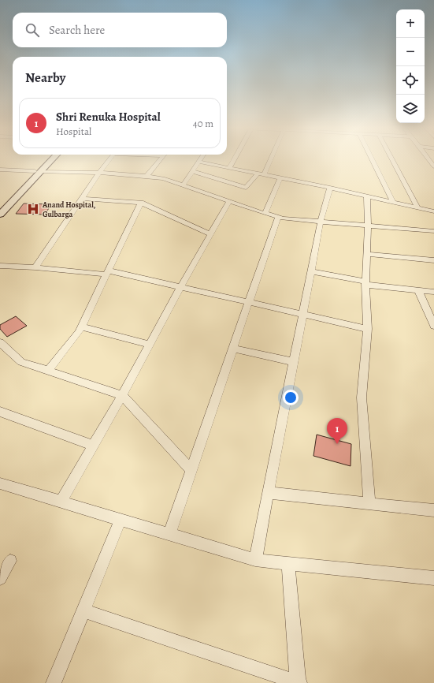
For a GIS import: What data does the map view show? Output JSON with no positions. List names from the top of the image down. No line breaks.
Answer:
{"places":{"hospital":["Anand Hospital, Gulbarga"]},"page":{"map_buttons":["+","−"],"search":"Search here","heading":"Nearby","list":[{"mark":"1","name":"Shri Renuka Hospital","note":"Hospital","value":"40 m"}],"pins":"1"}}
